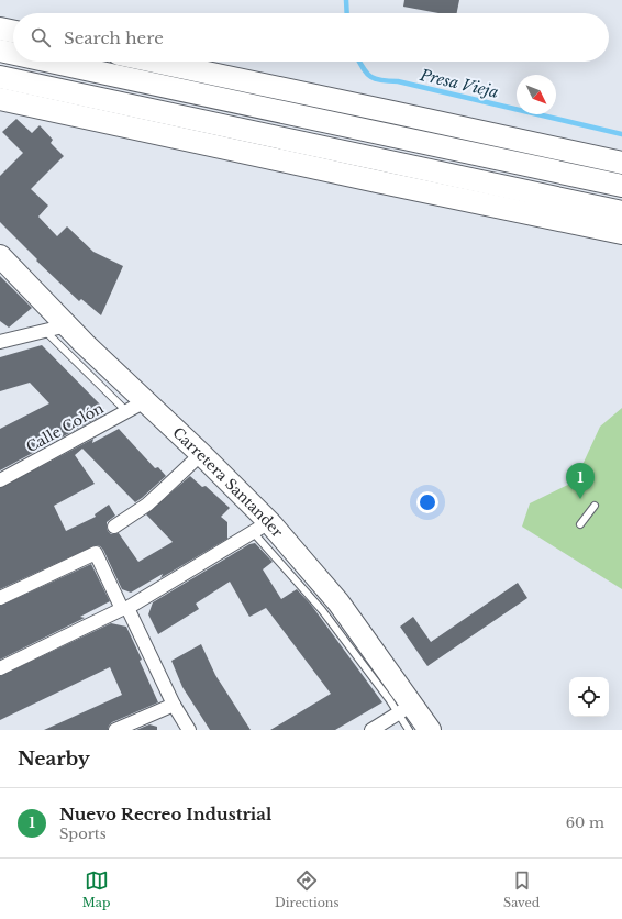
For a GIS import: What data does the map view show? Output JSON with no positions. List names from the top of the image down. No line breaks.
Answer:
{"streets":{"highway":["Carretera Santander"],"street":["Calle Colón"]},"crossings":[["Calle Colón","Carretera Santander"]],"water":["Presa Vieja"],"north":"bottom right","page":{"search":"Search here","pins":"1","heading":"Nearby","list":[{"mark":"1","name":"Nuevo Recreo Industrial","note":"Sports","value":"60 m"}],"nav":["Map","Directions","Saved"]}}
